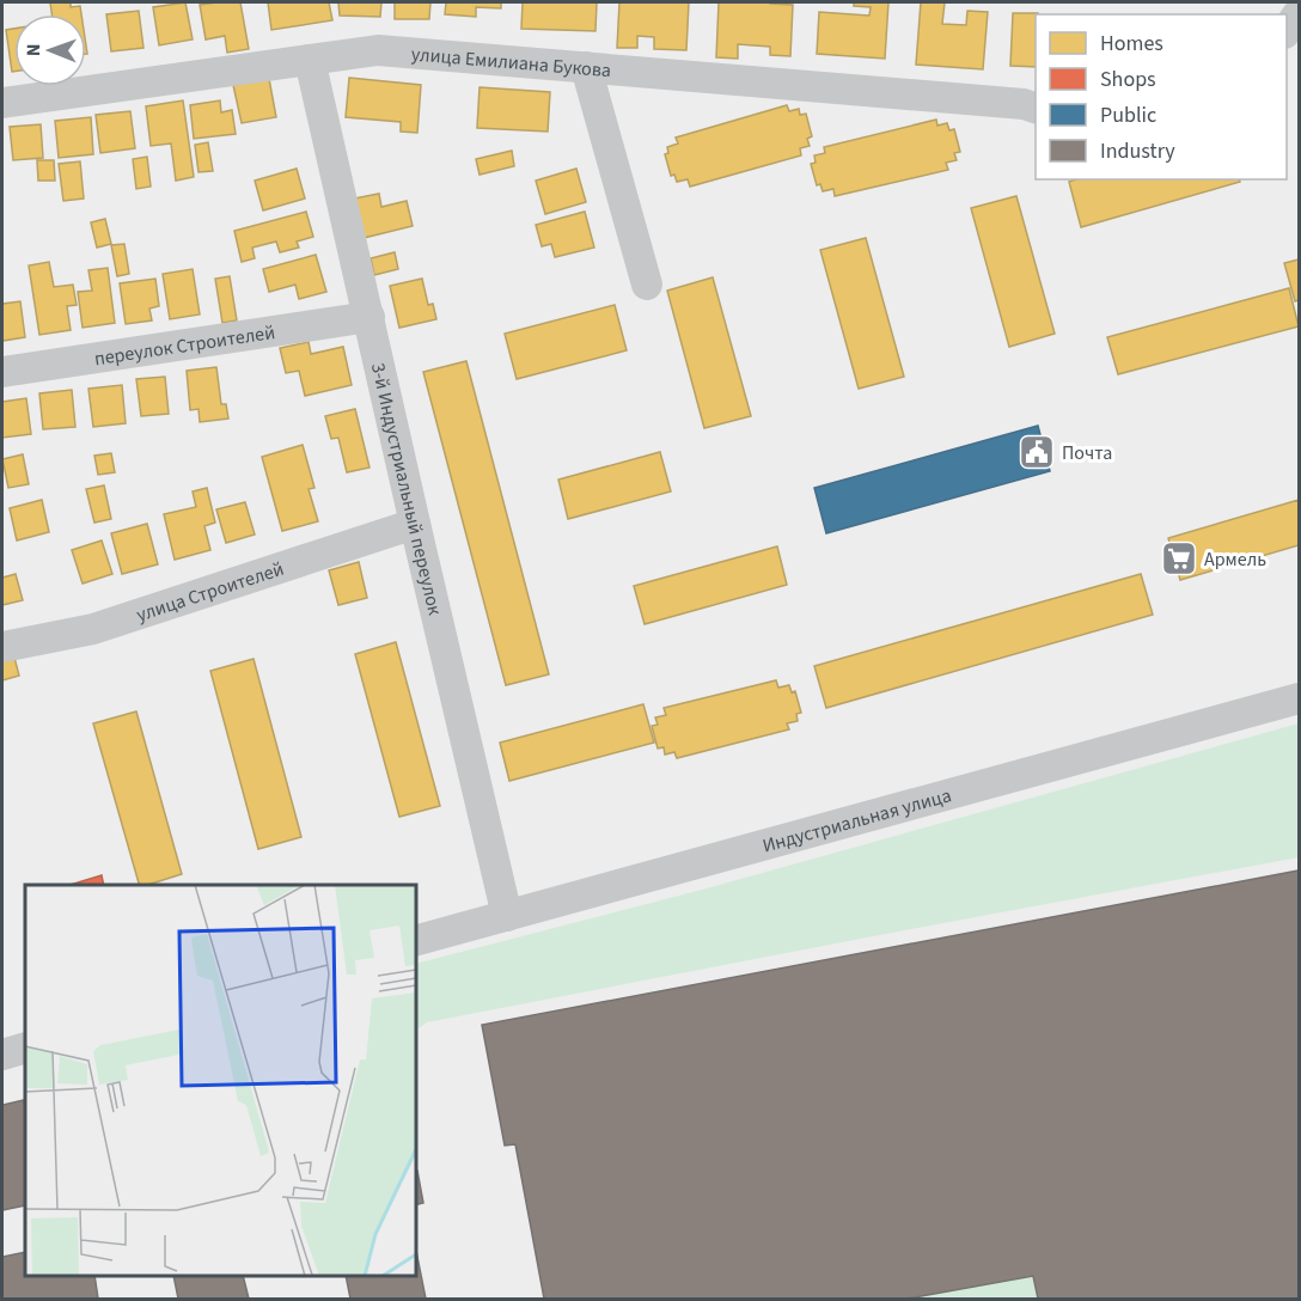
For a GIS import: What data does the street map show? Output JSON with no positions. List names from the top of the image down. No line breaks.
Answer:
{"streets":{"street":["улица Емилиана Букова","переулок Строителей","3-й Индустриальный переулок","улица Строителей","Индустриальная улица"]},"crossings":[["улица Емилиана Букова","3-й Индустриальный переулок"],["переулок Строителей","3-й Индустриальный переулок"],["3-й Индустриальный переулок","улица Строителей"],["3-й Индустриальный переулок","Индустриальная улица"]],"places":{"public building":["Почта"],"supermarket":["Армель"]},"legend":["Homes","Shops","Public","Industry"],"north":"left"}
